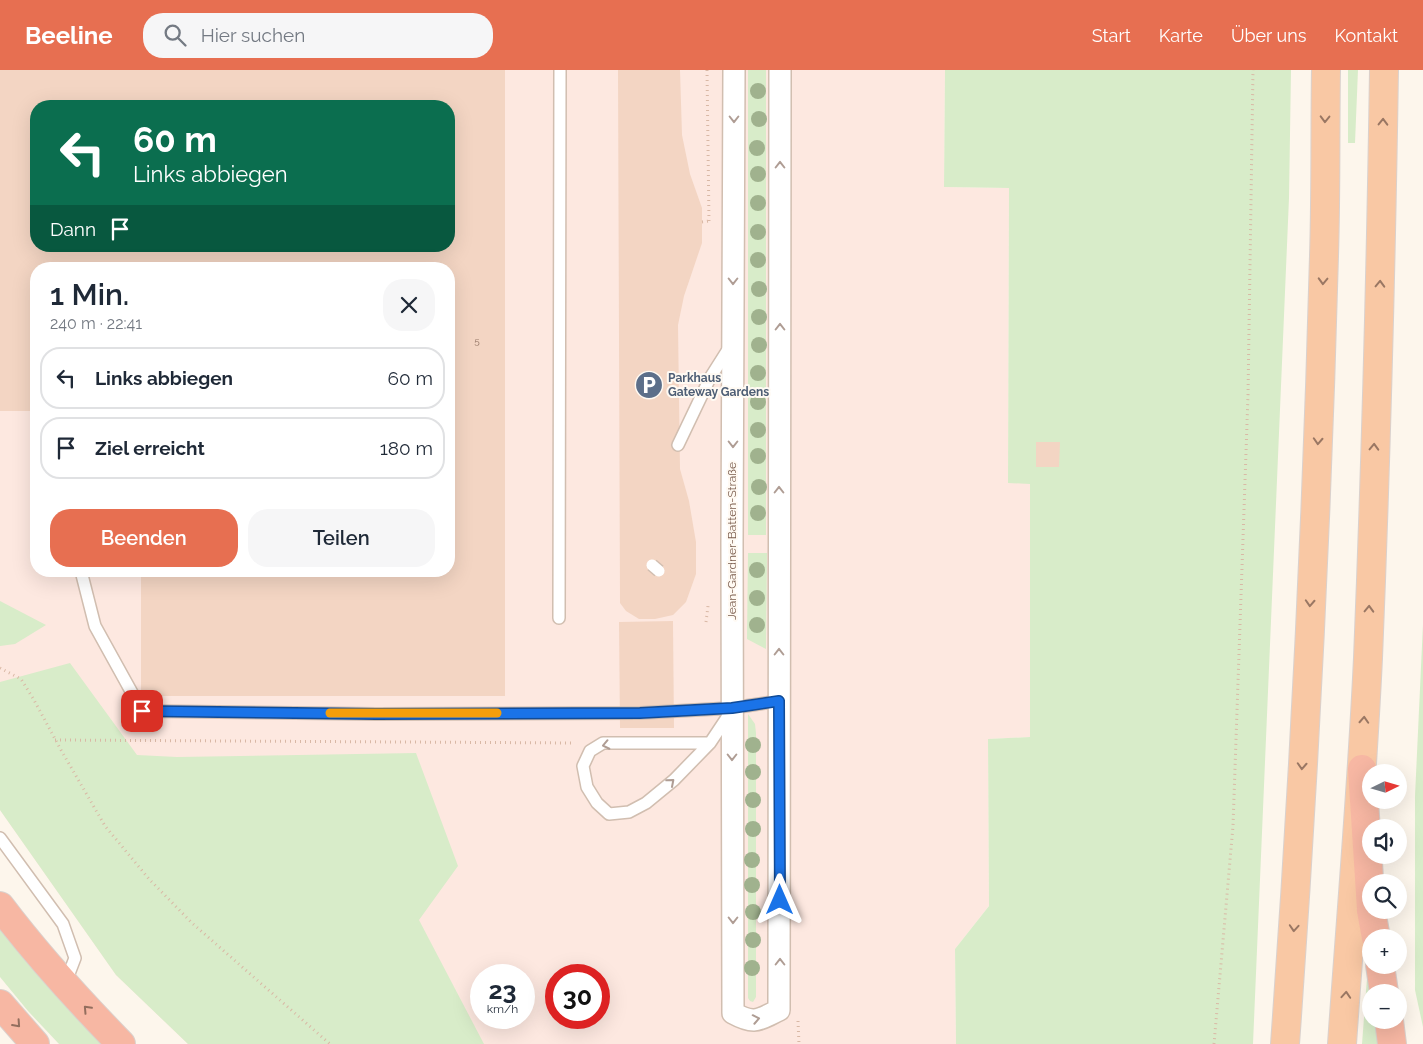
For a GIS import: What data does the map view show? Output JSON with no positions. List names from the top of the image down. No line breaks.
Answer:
{"streets":{"street":["Jean-Gardner-Batten-Straße"]},"places":{"parking":["Parkhaus Gateway Gardens"]},"house_numbers":["5"],"north":"right","page":{"header":"Beeline","search":"Hier suchen","nav":["Start","Karte","Über uns","Kontakt"],"turn":["60 m","Links abbiegen"],"then":"Dann","heading":["1 Min.","240 m · 22:41"],"list":[{"name":"Links abbiegen","value":"60 m"},{"name":"Ziel erreicht","value":"180 m"}],"buttons":["Beenden","Teilen"],"map_buttons":["+","−"],"speed":"23 km/h","limit":"30"}}
